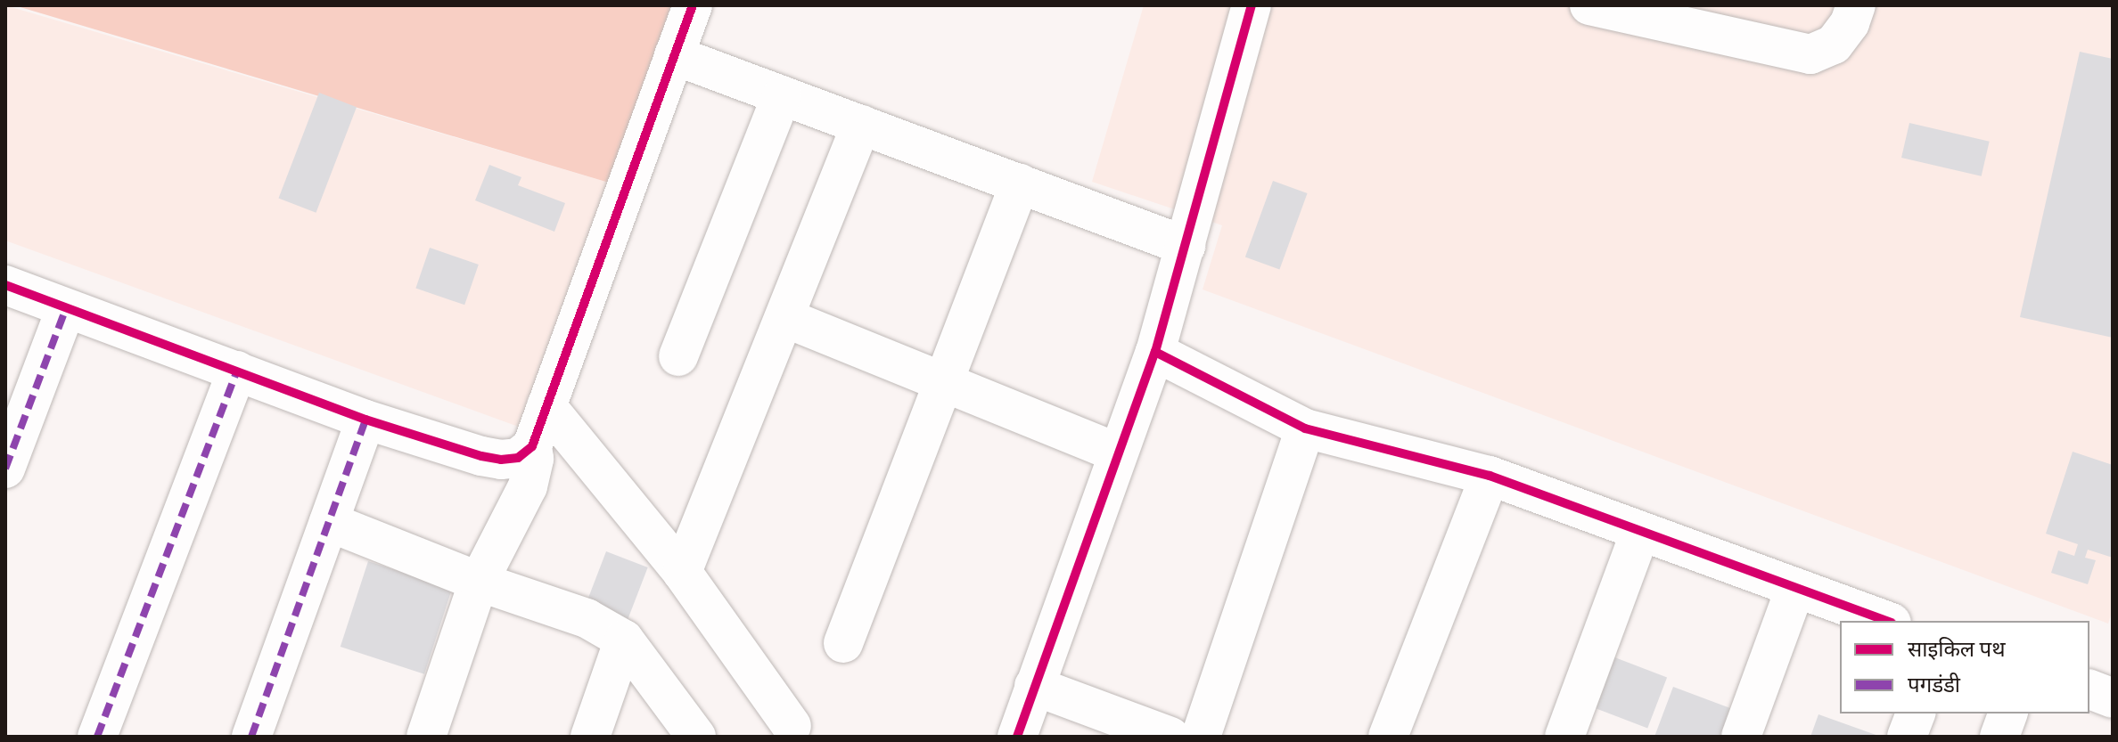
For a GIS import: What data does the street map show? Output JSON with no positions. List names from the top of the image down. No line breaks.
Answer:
{"legend":["साइकिल पथ","पगडंडी"]}
